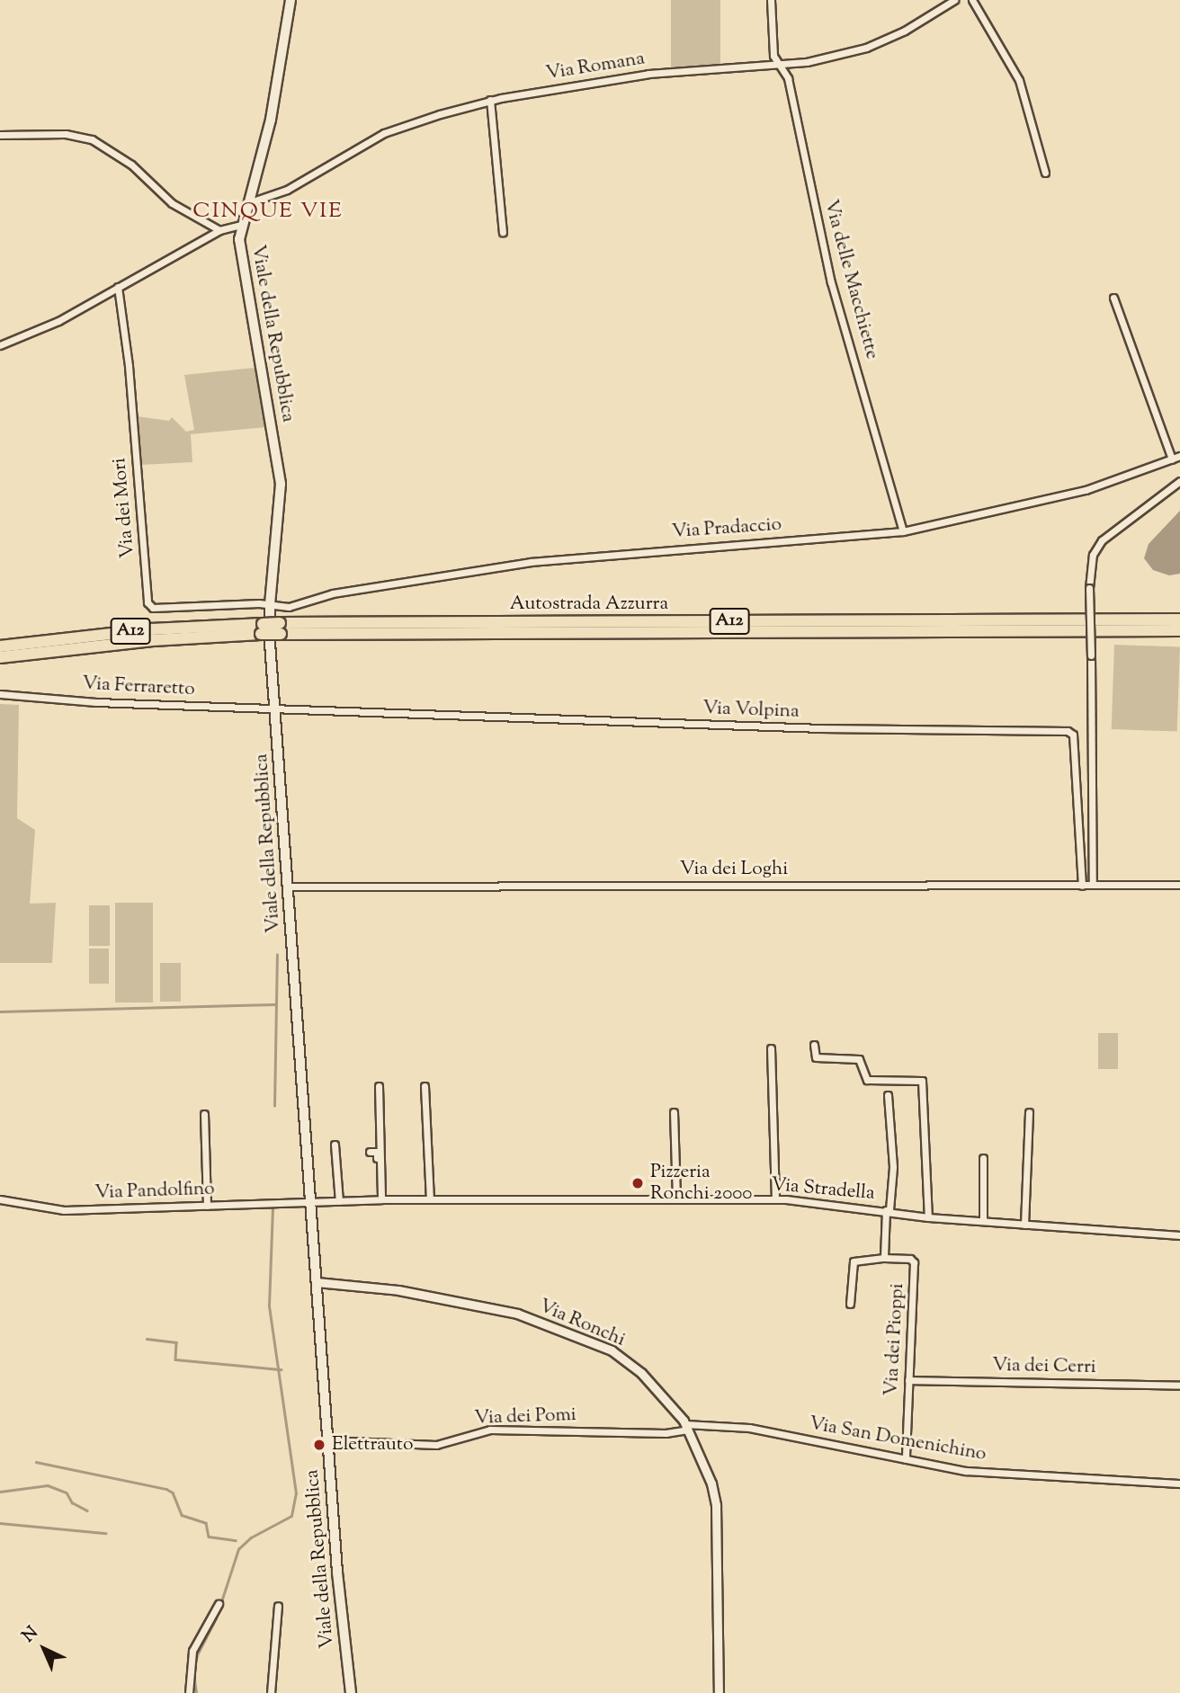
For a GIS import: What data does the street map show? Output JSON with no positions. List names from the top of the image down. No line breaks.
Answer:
{"streets":{"highway":["Autostrada Azzurra","A12"],"main road":["Viale della Repubblica"],"street":["Via Romana","Via delle Macchiette","Via dei Mori","Via Pradaccio","Via Ferraretto","Via Volpina","Via dei Loghi","Via Stradella","Via Pandolfino","Via Ronchi","Via dei Pioppi","Via dei Cerri","Via dei Pomi","Via San Domenichino"]},"crossings":[["Via Romana","Via delle Macchiette"],["Via Romana","Viale della Repubblica"],["Via delle Macchiette","Via Pradaccio"],["Viale della Repubblica","Via dei Mori"],["Viale della Repubblica","Via Pradaccio"],["Viale della Repubblica","Via Ferraretto"],["Viale della Repubblica","Via Volpina"],["Viale della Repubblica","Via dei Loghi"],["Viale della Repubblica","Via Stradella"],["Viale della Repubblica","Via Pandolfino"],["Viale della Repubblica","Via Ronchi"],["Viale della Repubblica","Via dei Pomi"],["Via dei Mori","Via Pradaccio"],["Via Ferraretto","Via Volpina"],["Via Volpina","Via dei Loghi"],["Via Stradella","Via Pandolfino"],["Via Stradella","Via dei Pioppi"],["Via Ronchi","Via dei Pomi"],["Via Ronchi","Via San Domenichino"],["Via dei Pioppi","Via dei Cerri"],["Via dei Pioppi","Via San Domenichino"],["Via dei Pomi","Via San Domenichino"]],"districts":["CINQUE VIE"],"places":["Pizzeria Ronchi 2000","Elettrauto"],"north":"top left"}
